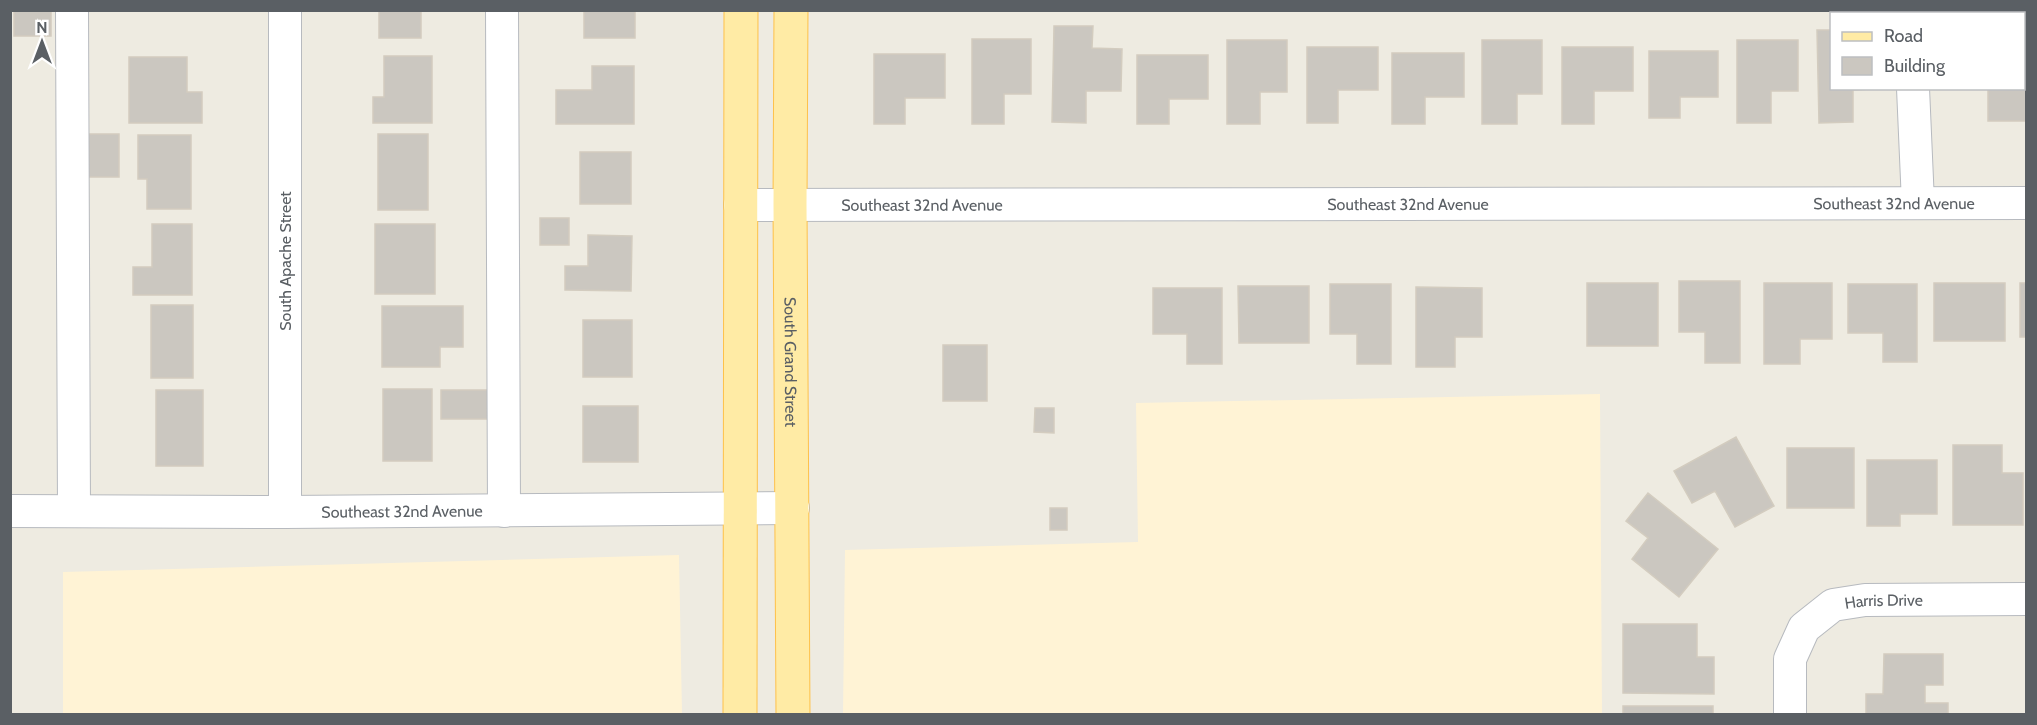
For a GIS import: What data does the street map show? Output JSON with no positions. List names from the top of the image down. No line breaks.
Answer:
{"streets":{"main road":["South Grand Street"],"street":["Southeast 32nd Avenue","South Apache Street","Harris Drive"]},"crossings":[["Southeast 32nd Avenue","South Apache Street"],["Southeast 32nd Avenue","South Grand Street"]],"legend":["Road","Building"],"north":"top"}
